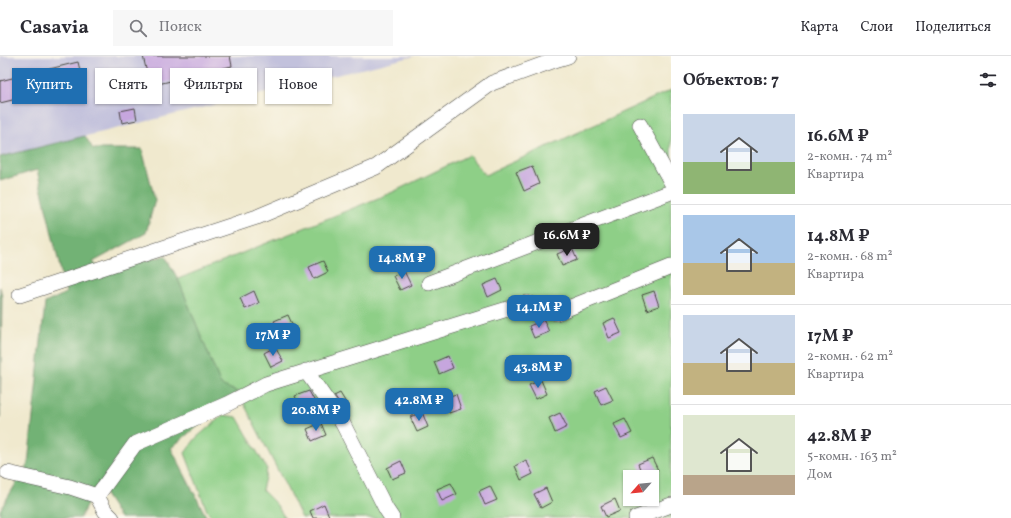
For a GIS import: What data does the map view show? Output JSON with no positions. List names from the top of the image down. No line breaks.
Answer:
{"north":"bottom left","page":{"header":"Casavia","search":"Поиск","nav":["Карта","Слои","Поделиться"],"heading":"Объектов: 7","chip":["Купить","Снять","Фильтры","Новое"],"list":[{"name":"16.6M ₽","note":"2-комн. · 74 m² · Квартира"},{"name":"14.8M ₽","note":"2-комн. · 68 m² · Квартира"},{"name":"17M ₽","note":"2-комн. · 62 m² · Квартира"},{"name":"42.8M ₽","note":"5-комн. · 163 m² · Дом"}],"price":["16.6M ₽","14.8M ₽","14.1M ₽","17M ₽","43.8M ₽","42.8M ₽","20.8M ₽"]}}
